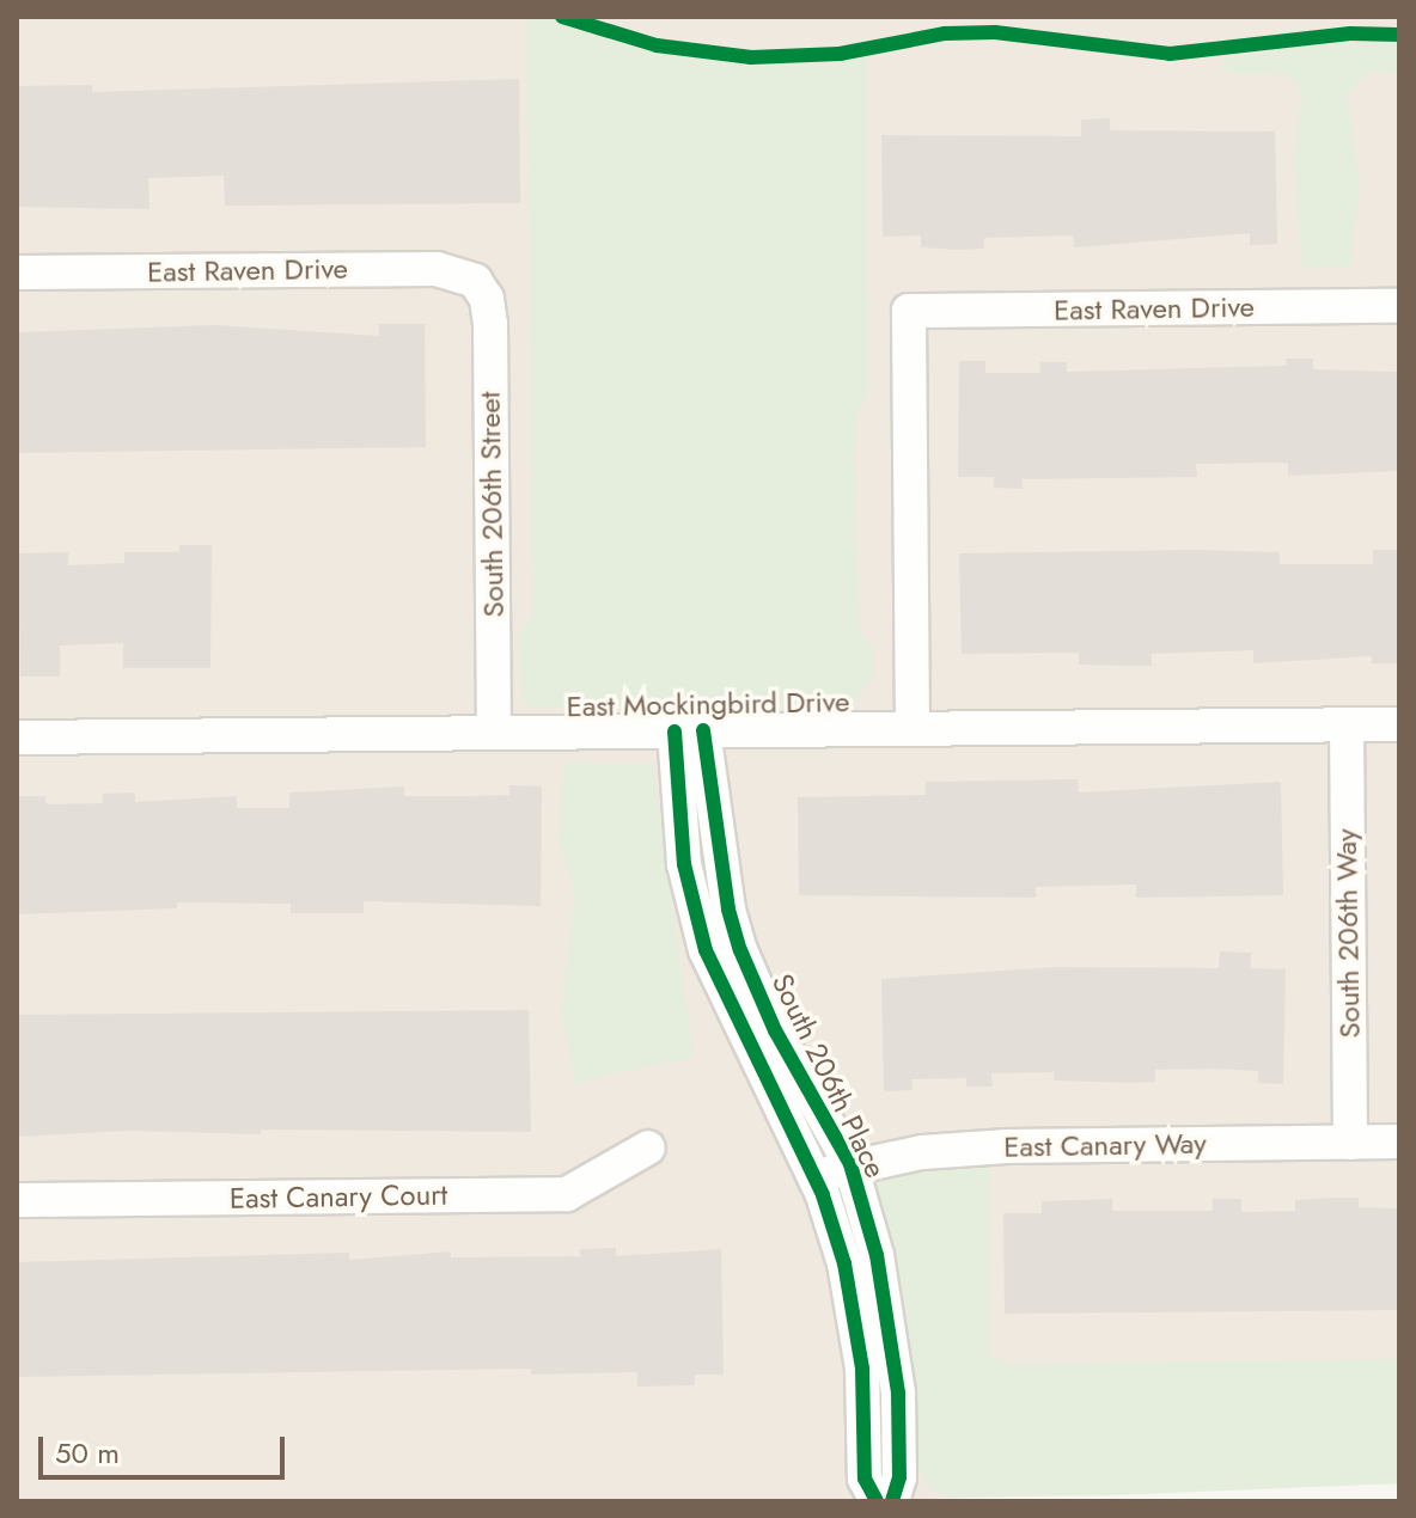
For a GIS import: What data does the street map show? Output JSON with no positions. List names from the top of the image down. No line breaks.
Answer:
{"streets":{"street":["East Raven Drive","South 206th Street","East Mockingbird Drive","South 206th Way","South 206th Place","East Canary Way","East Canary Court"]},"crossings":[["East Raven Drive","South 206th Street"],["East Raven Drive","East Mockingbird Drive"],["South 206th Street","East Mockingbird Drive"],["East Mockingbird Drive","South 206th Way"],["East Mockingbird Drive","South 206th Place"],["South 206th Way","East Canary Way"],["South 206th Place","East Canary Way"]],"scale_bar":"50 m"}
